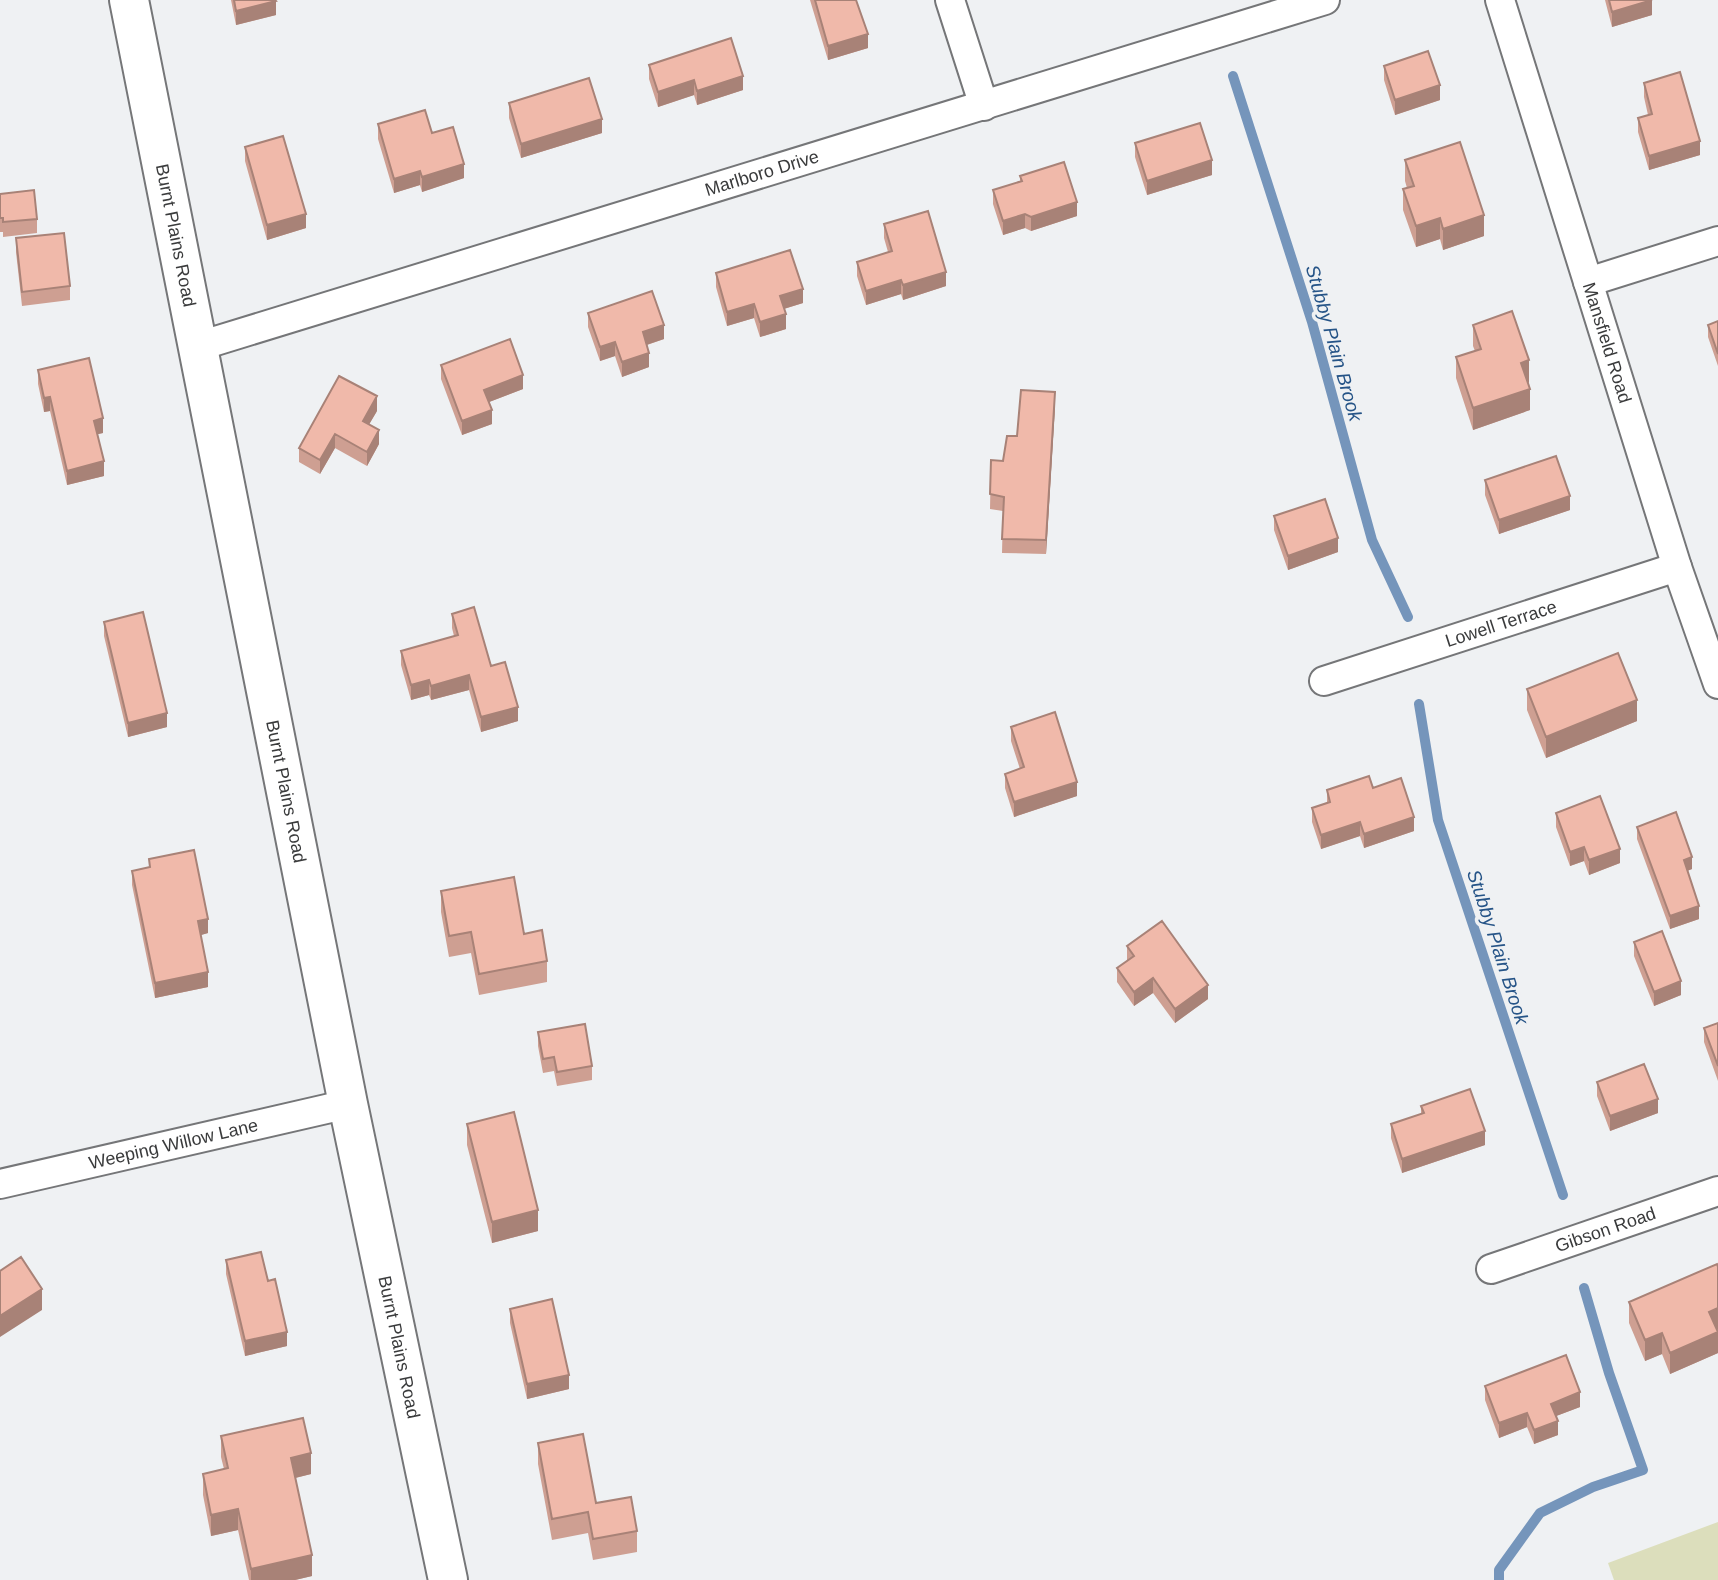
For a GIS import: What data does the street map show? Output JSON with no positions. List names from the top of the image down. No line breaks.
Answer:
{"streets":{"main road":["Burnt Plains Road"],"street":["Marlboro Drive","Mansfield Road","Lowell Terrace","Weeping Willow Lane","Gibson Road"]},"crossings":[["Marlboro Drive","Burnt Plains Road"],["Burnt Plains Road","Weeping Willow Lane"],["Mansfield Road","Lowell Terrace"]],"water":["Stubby Plain Brook"]}
